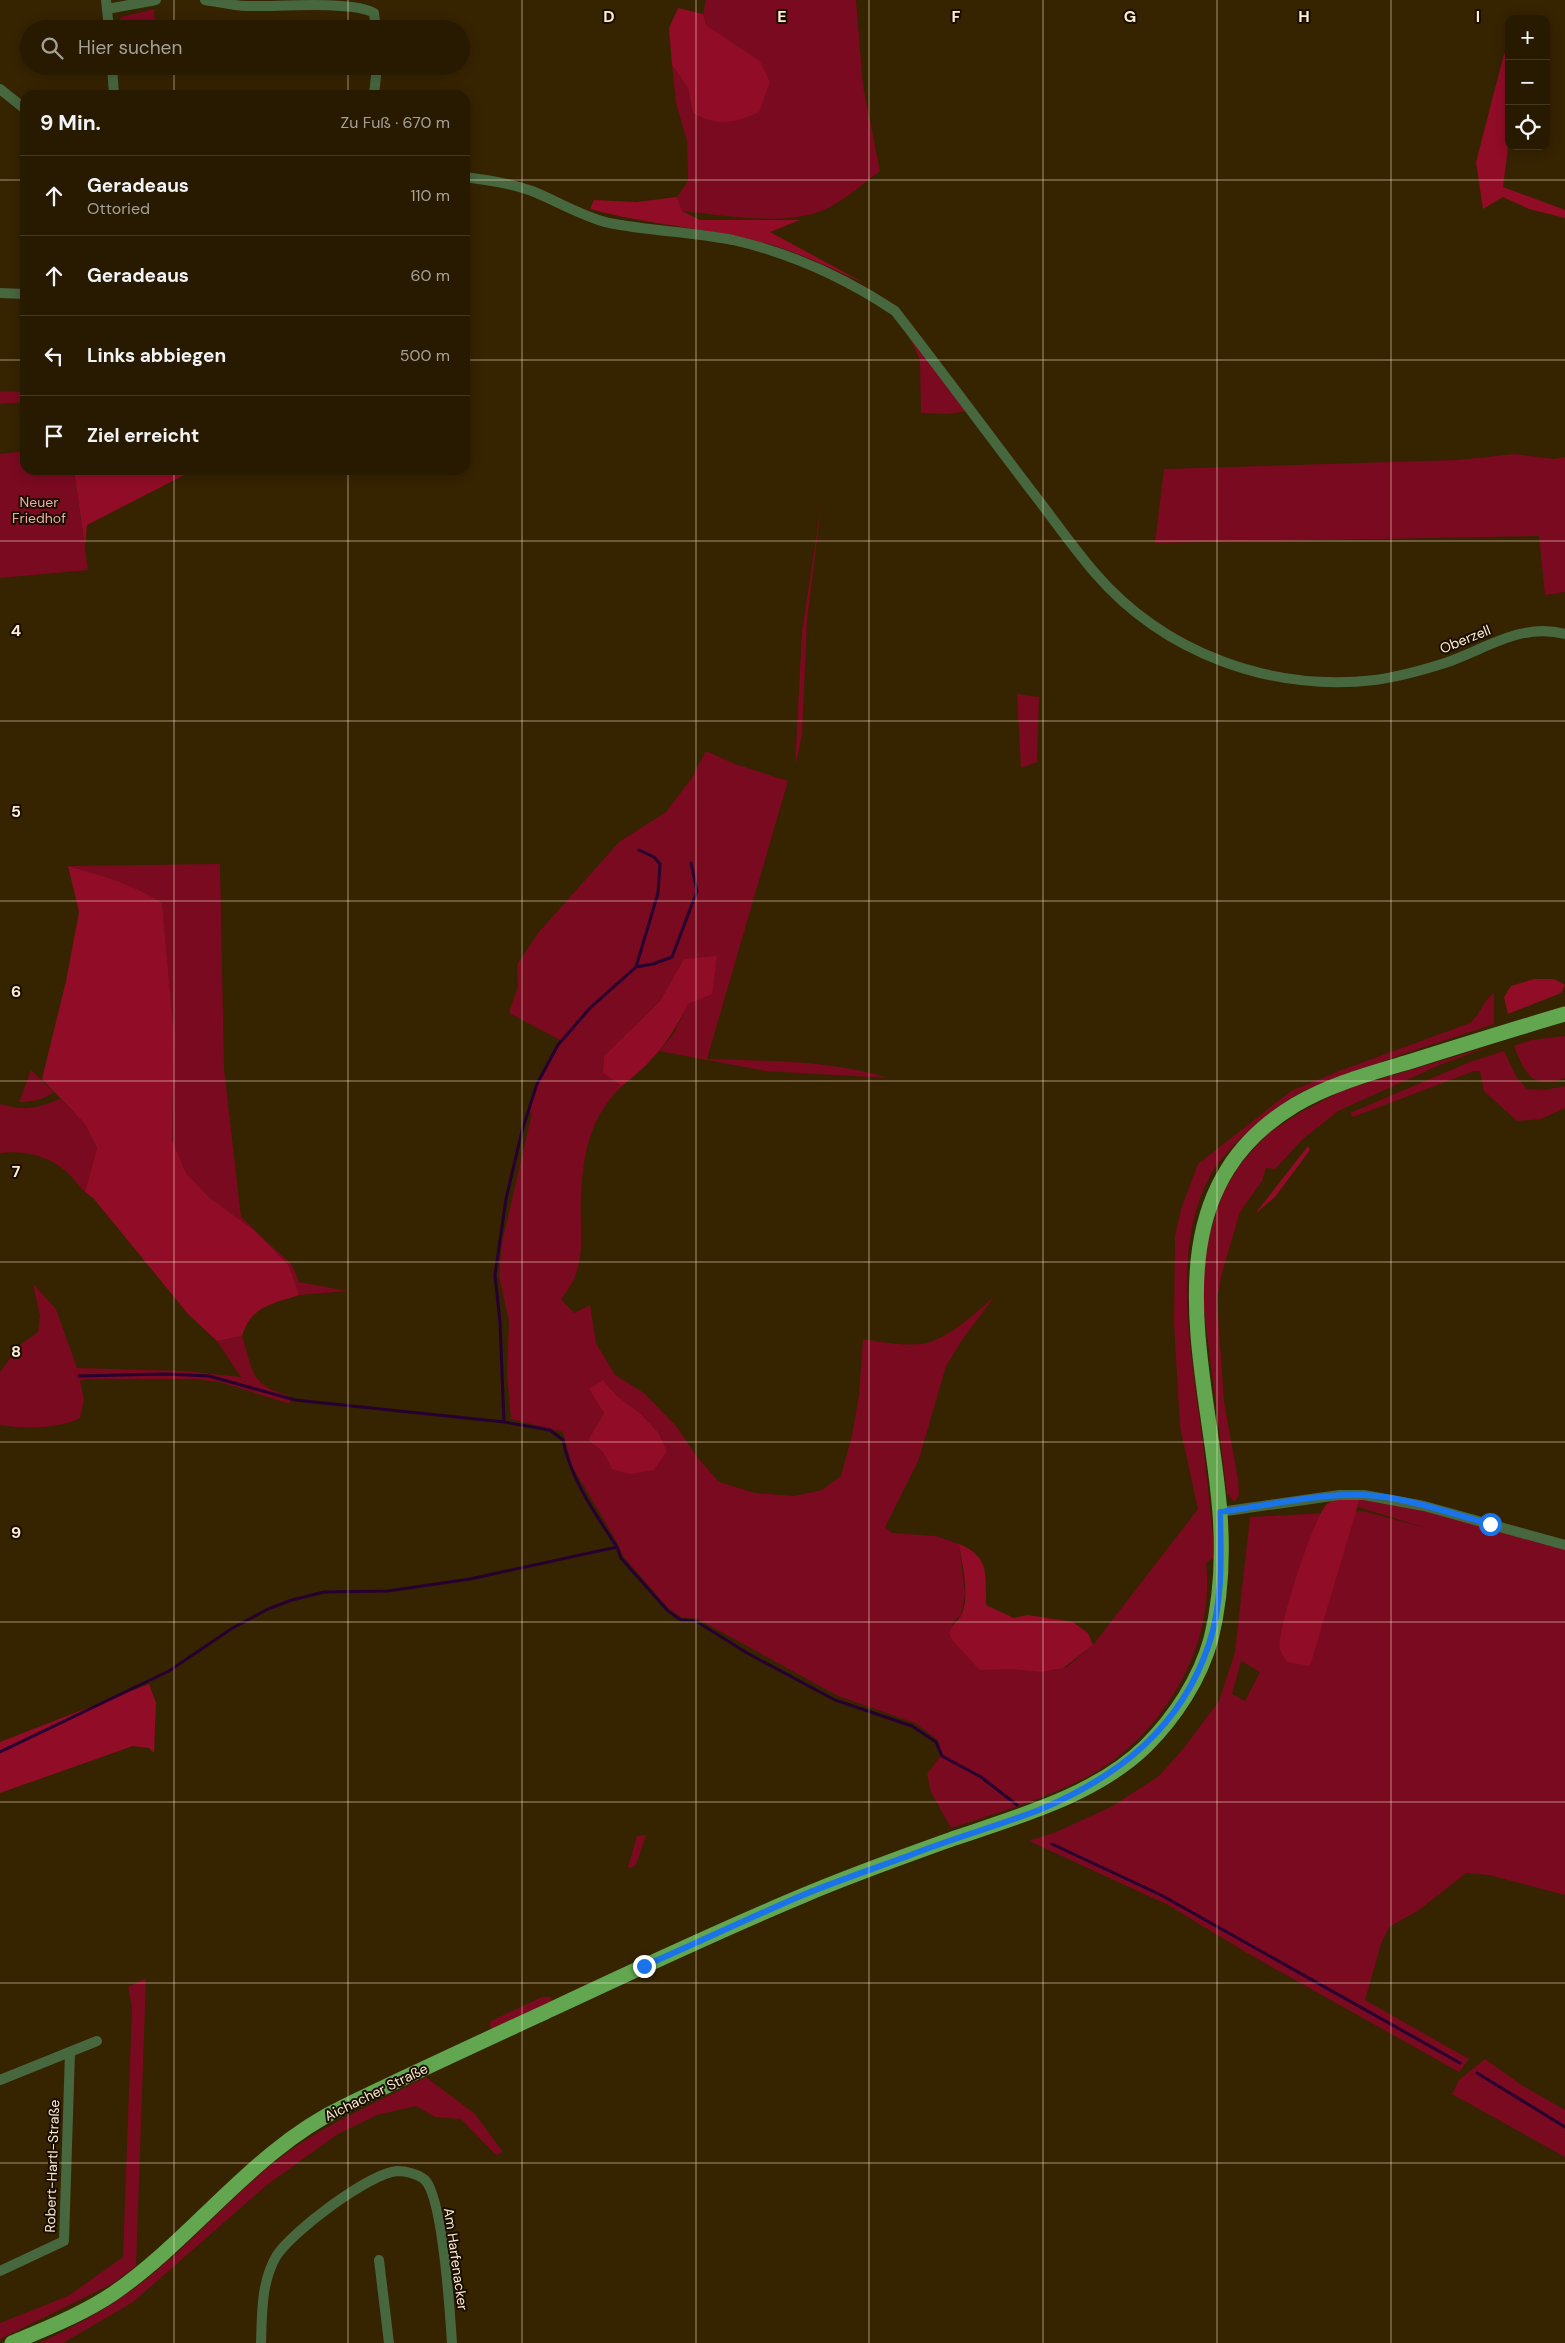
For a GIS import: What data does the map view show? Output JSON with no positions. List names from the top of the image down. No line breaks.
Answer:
{"streets":{"main road":["Aichacher Straße"],"street":["Oberzell","Robert-Hartl-Straße","Am Harfenacker"]},"parks":["Neuer Friedhof"],"page":{"map_buttons":["+","−"],"search":"Hier suchen","heading":["9 Min.","Zu Fuß · 670 m"],"list":[["Geradeaus","Ottoried","110 m"],["Geradeaus","60 m"],["Links abbiegen","500 m"],"Ziel erreicht"]},"grid":{"columns":["D","E","F","G","H","I"],"rows":["4","5","6","7","8","9"]}}
